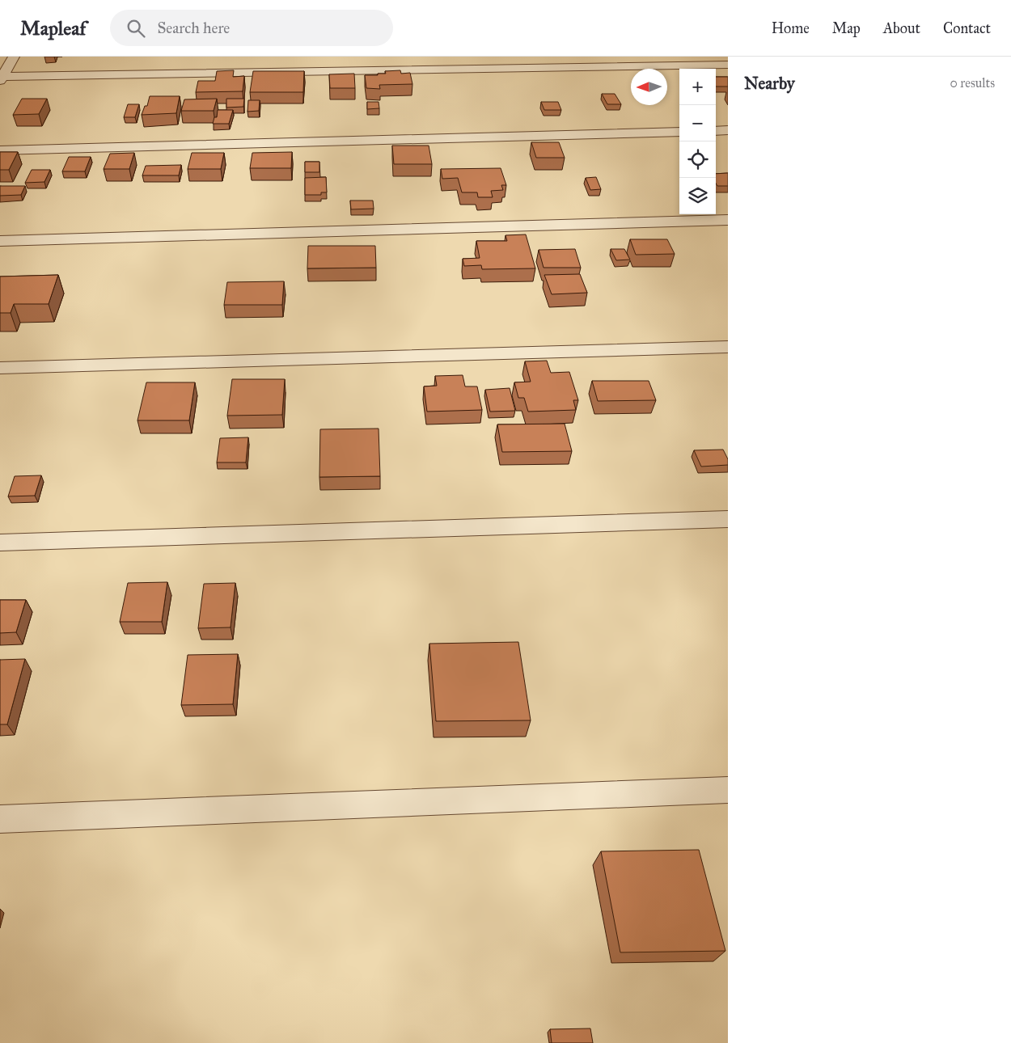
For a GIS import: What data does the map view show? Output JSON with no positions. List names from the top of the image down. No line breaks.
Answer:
{"north":"left","page":{"header":"Mapleaf","search":"Search here","nav":["Home","Map","About","Contact"],"heading":["Nearby","0 results"],"map_buttons":["+","−"]}}
